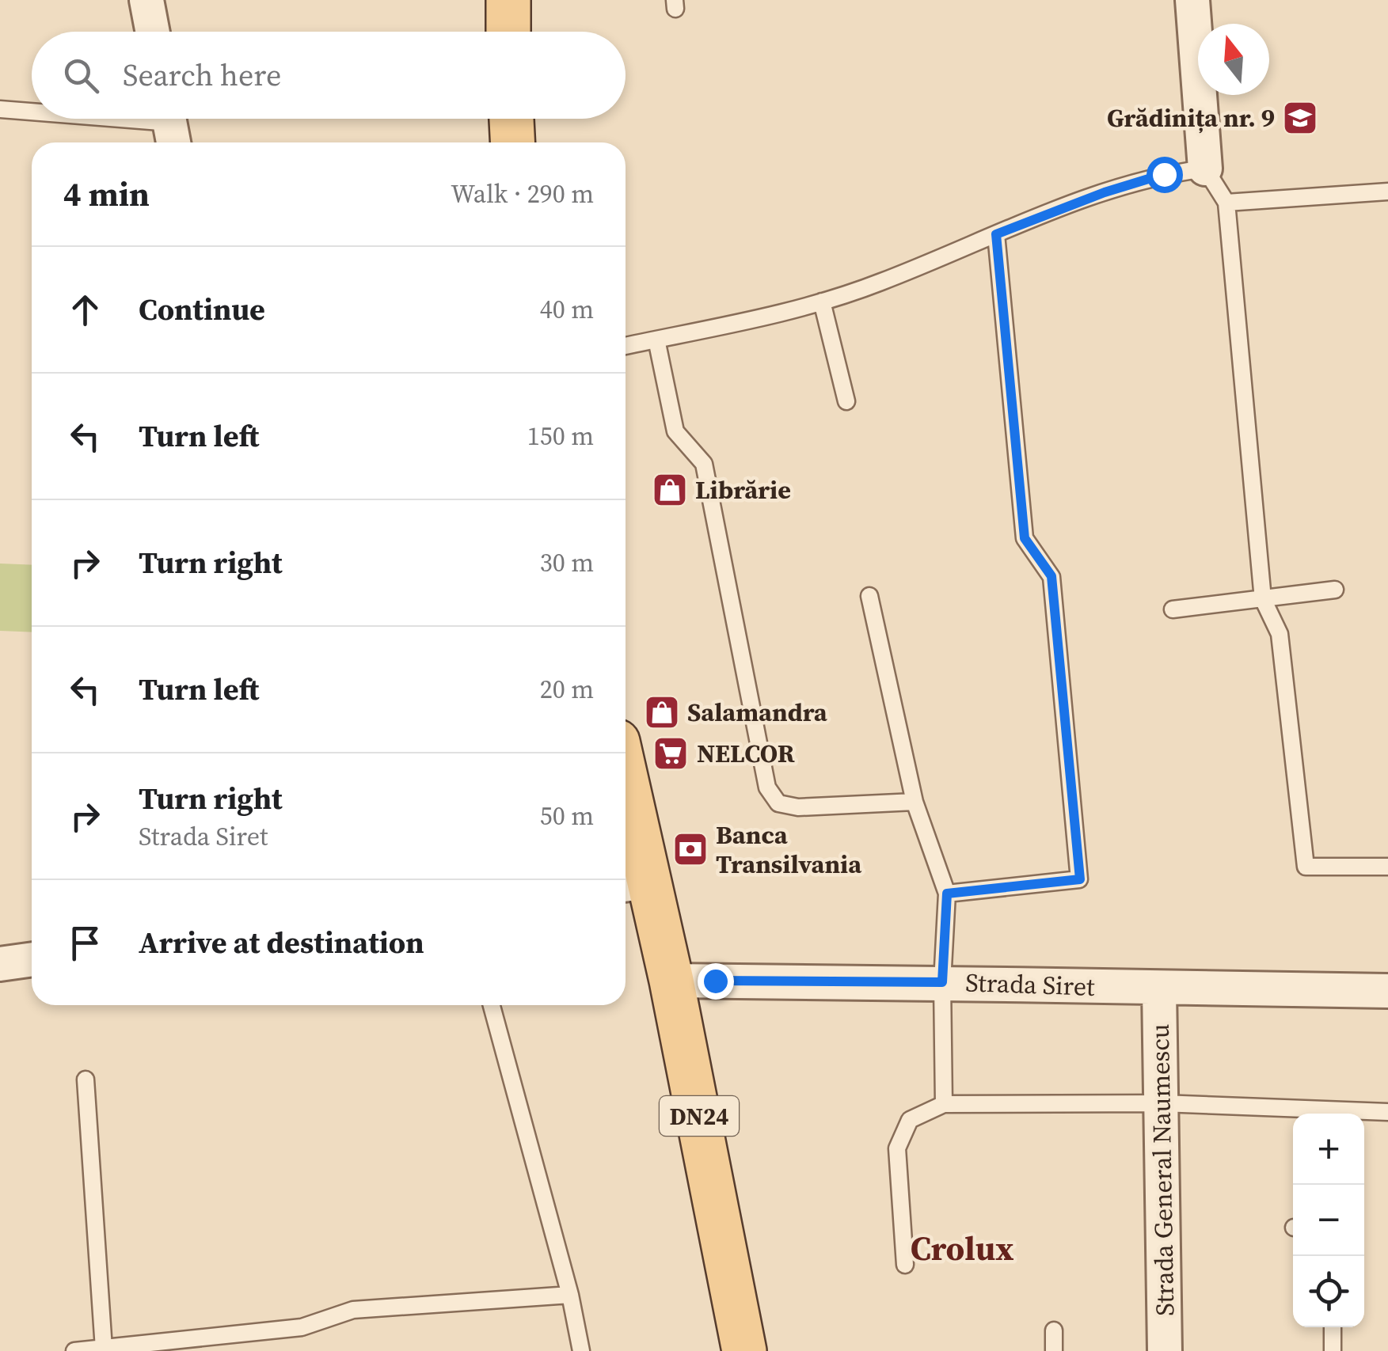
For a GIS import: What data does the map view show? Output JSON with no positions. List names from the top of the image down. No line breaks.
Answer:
{"streets":{"main road":["DN24"],"street":["Strada Siret","Strada General Naumescu"]},"crossings":[["Strada Siret","DN24"],["Strada Siret","Strada General Naumescu"]],"districts":["Crolux"],"places":{"school or university":["Grădinița nr. 9"],"shop":["Librărie","Salamandra"],"supermarket":["NELCOR"],"bank":["Banca Transilvania"]},"north":"top","page":{"search":"Search here","heading":["4 min","Walk · 290 m"],"list":[["Continue","40 m"],["Turn left","150 m"],["Turn right","30 m"],["Turn left","20 m"],["Turn right","Strada Siret","50 m"],"Arrive at destination"],"map_buttons":["+","−"]}}
